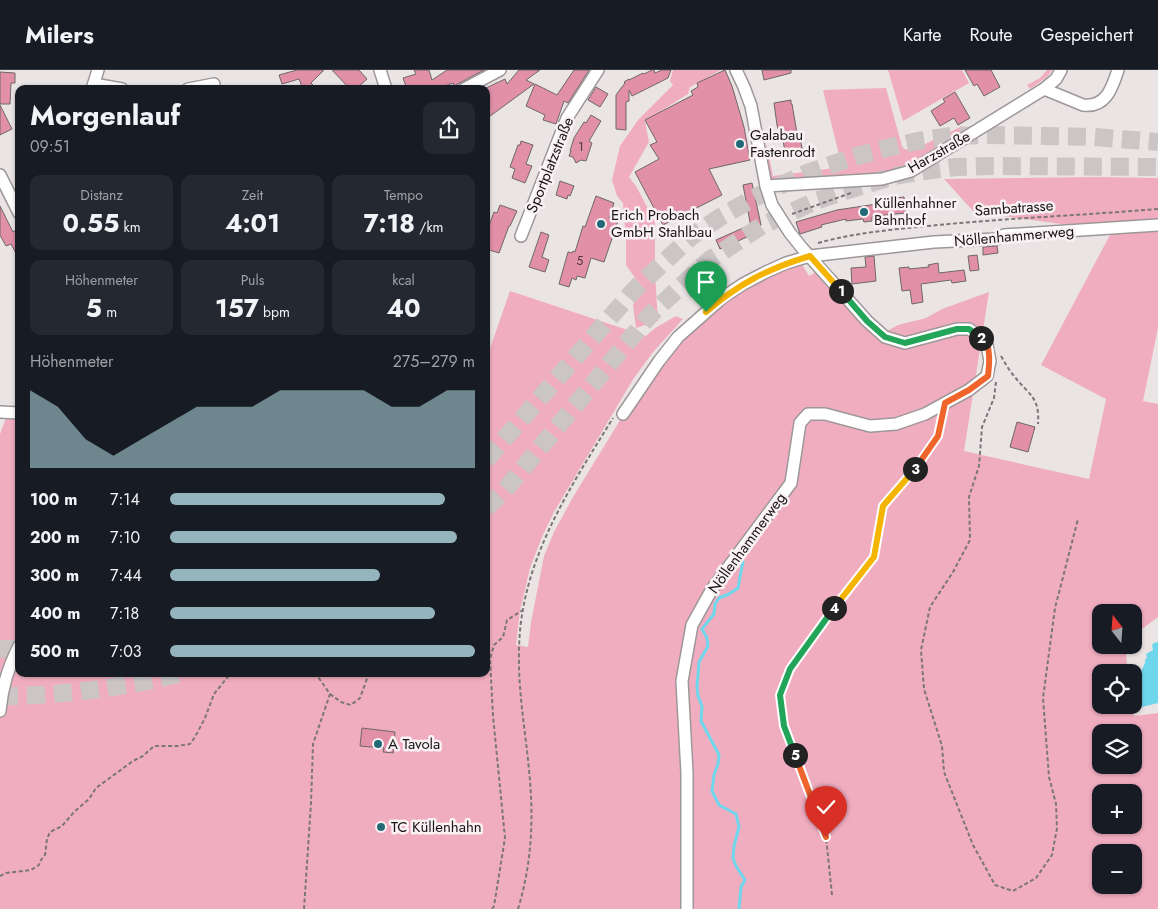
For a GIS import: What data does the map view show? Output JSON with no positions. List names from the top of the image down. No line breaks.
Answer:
{"streets":{"street":["Harzstraße","Sportplatzstraße","Nöllenhammerweg"],"path":["Sambatrasse"]},"places":["Galabau Fastenrodt","Küllenhahner Bahnhof","Erich Probach GmbH Stahlbau","A Tavola","TC Küllenhahn"],"house_numbers":["1","5"],"north":"top","page":{"header":"Milers","nav":["Karte","Route","Gespeichert"],"heading":["Morgenlauf","09:51"],"stats":[["Distanz","0.55 km"],["Zeit","4:01"],["Tempo","7:18 /km"],["Höhenmeter","5 m"],["Puls","157 bpm"],["kcal","40"]],"pins":["1","2","3","4","5"],"chart":["Höhenmeter","275–279 m"],"list":[{"name":"100 m","note":"7:14"},{"name":"200 m","note":"7:10"},{"name":"300 m","note":"7:44"},{"name":"400 m","note":"7:18"},{"name":"500 m","note":"7:03"}],"map_buttons":["+","−"]}}
